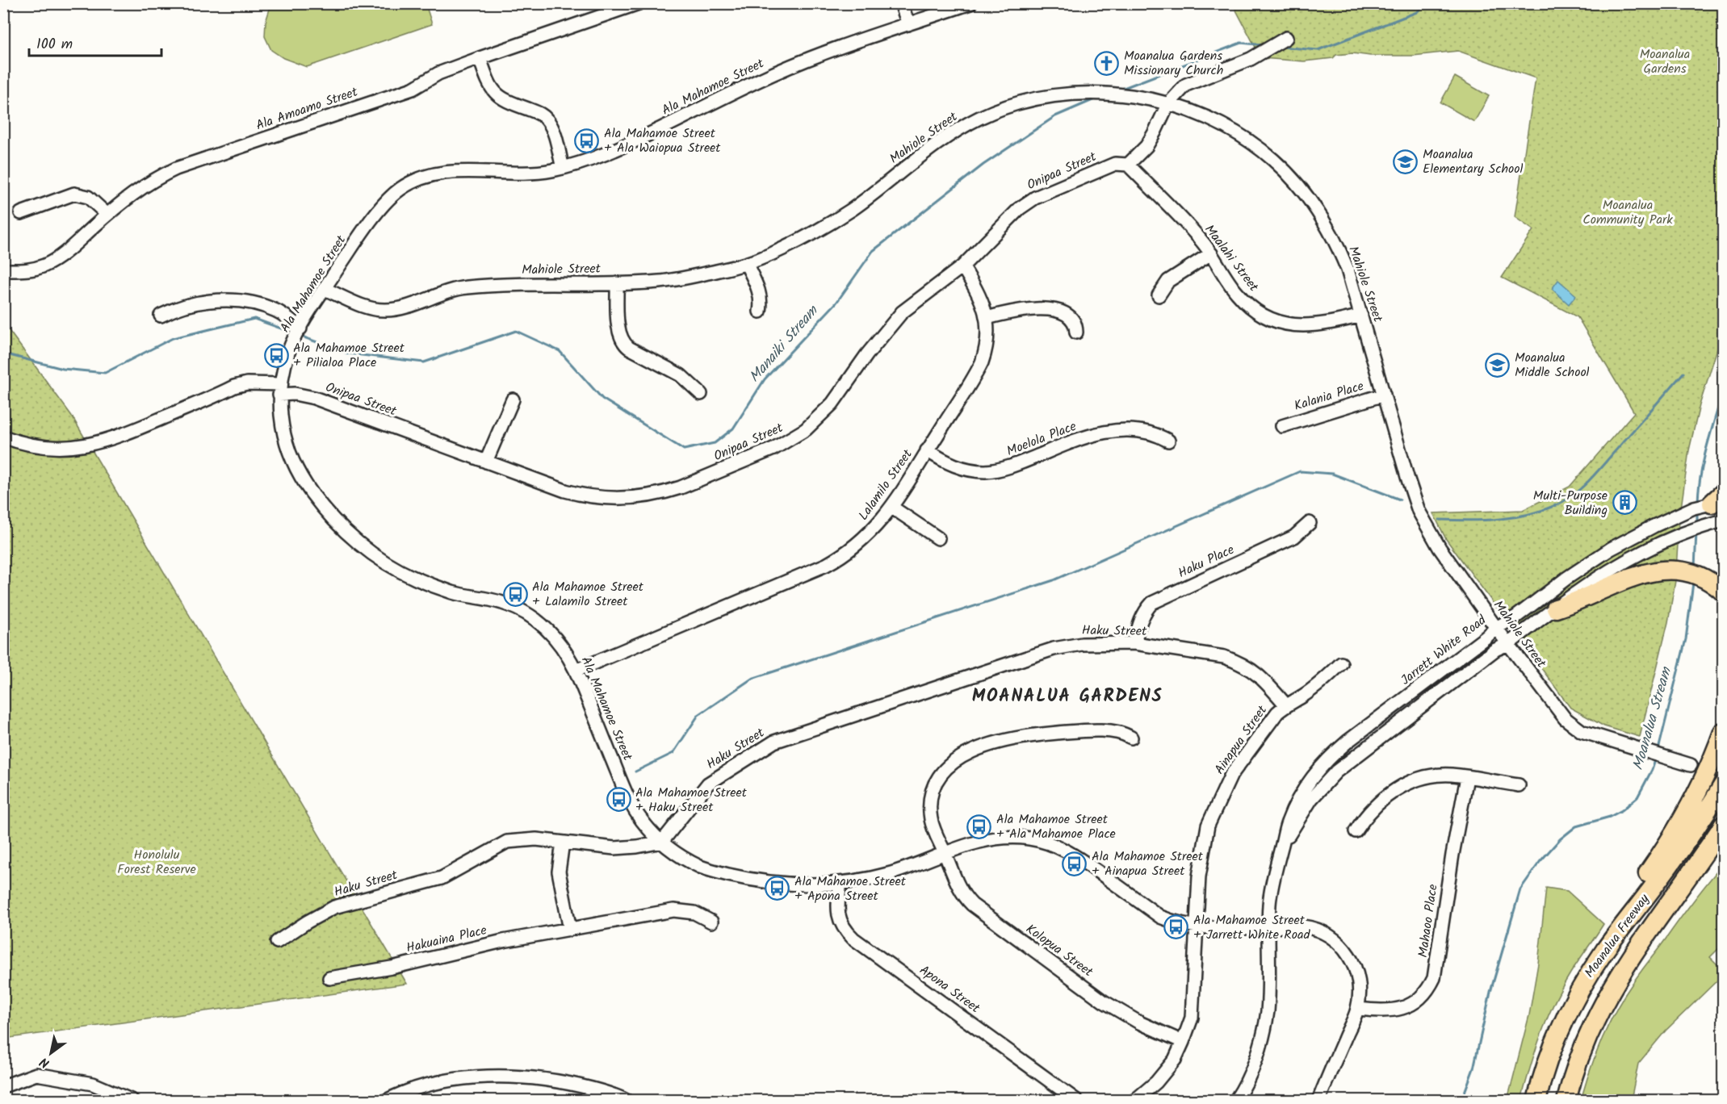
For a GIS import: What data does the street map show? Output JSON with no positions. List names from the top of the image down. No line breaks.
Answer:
{"streets":{"highway":["Moanalua Freeway"],"street":["Ala Mahamoe Street","Ala Amoamo Street","Mahiole Street","Onipaa Street","Maalahi Street","Kalania Place","Moelola Place","Lalamilo Street","Haku Place","Haku Street","Jarrett White Road","Ainapua Street","Mahaoo Place","Hakuaina Place","Kolopua Street","Apona Street"]},"crossings":[["Ala Mahamoe Street","Mahiole Street"],["Ala Mahamoe Street","Onipaa Street"],["Ala Mahamoe Street","Lalamilo Street"],["Ala Mahamoe Street","Haku Street"],["Ala Mahamoe Street","Jarrett White Road"],["Ala Mahamoe Street","Ainapua Street"],["Ala Mahamoe Street","Mahaoo Place"],["Ala Mahamoe Street","Kolopua Street"],["Ala Mahamoe Street","Apona Street"],["Mahiole Street","Maalahi Street"],["Mahiole Street","Kalania Place"],["Mahiole Street","Jarrett White Road"],["Onipaa Street","Maalahi Street"],["Onipaa Street","Lalamilo Street"],["Moelola Place","Lalamilo Street"],["Haku Place","Haku Street"],["Haku Street","Ainapua Street"],["Ainapua Street","Kolopua Street"]],"districts":["MOANALUA GARDENS"],"water":["Manaiki Stream","Moanalua Stream"],"parks":["Moanalua Gardens","Moanalua Community Park","Honolulu Forest Reserve"],"places":{"church":["Moanalua Gardens Missionary Church"],"bus stop":["Ala Mahamoe Street + Ala Waiopua Street","Ala Mahamoe Street + Pilialoa Place","Ala Mahamoe Street + Lalamilo Street","Ala Mahamoe Street + Haku Street","Ala Mahamoe Street + Ala Mahamoe Place","Ala Mahamoe Street + Ainapua Street","Ala Mahamoe Street + Apona Street","Ala Mahamoe Street + Jarrett White Road"],"school or university":["Moanalua Elementary School","Moanalua Middle School"],"building":["Multi-Purpose Building"]},"scale_bar":"100 m","north":"bottom left"}
